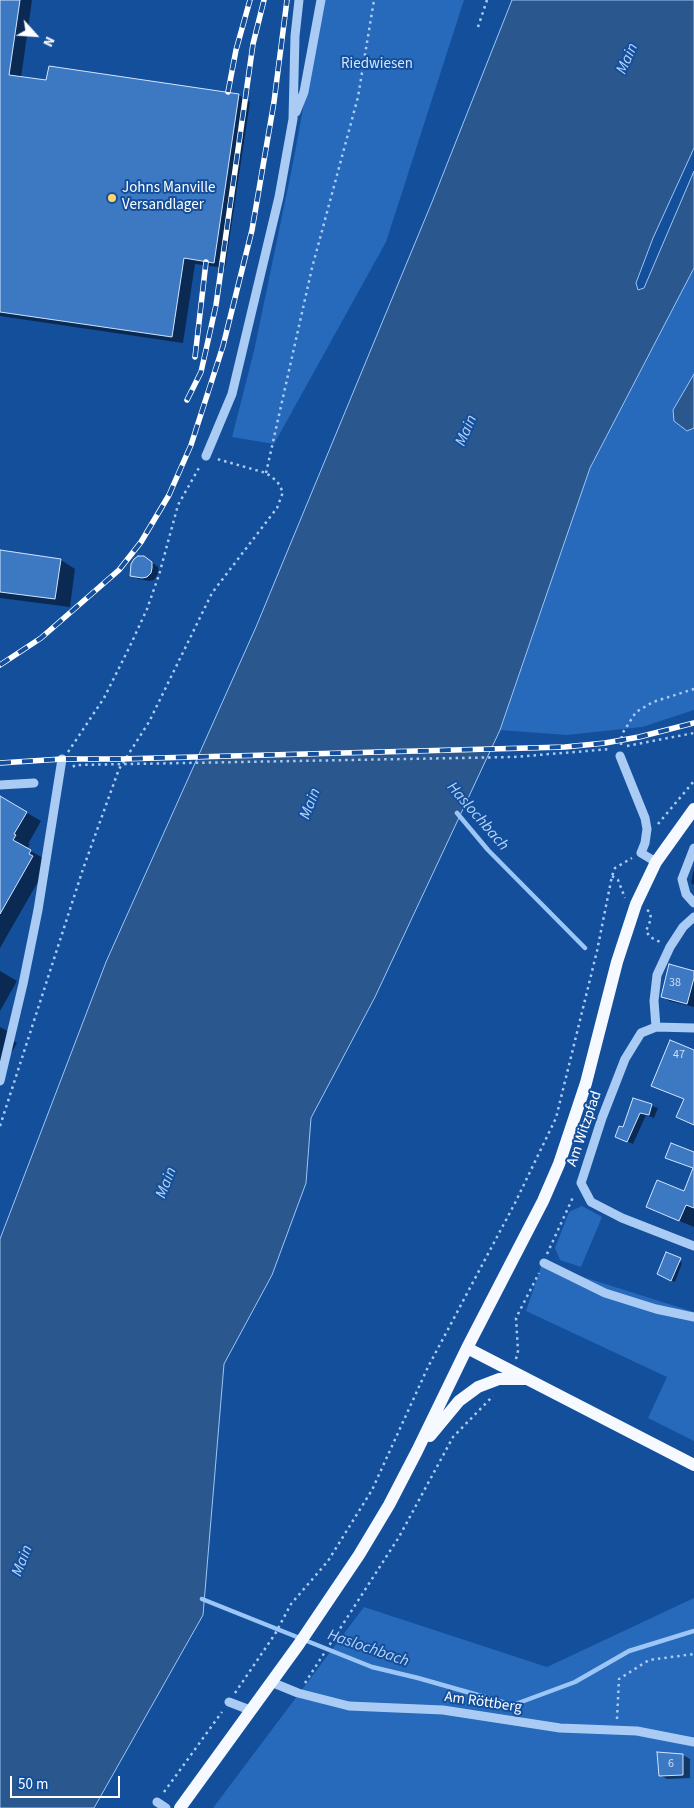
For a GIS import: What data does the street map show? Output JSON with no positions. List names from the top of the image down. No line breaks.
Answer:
{"streets":{"street":["Am Witzpfad","Am Röttberg"]},"water":["Main","Haslochbach"],"parks":["Riedwiesen"],"places":["Johns Manville Versandlager"],"house_numbers":["38","47","6"],"scale_bar":"50 m","north":"bottom right"}
